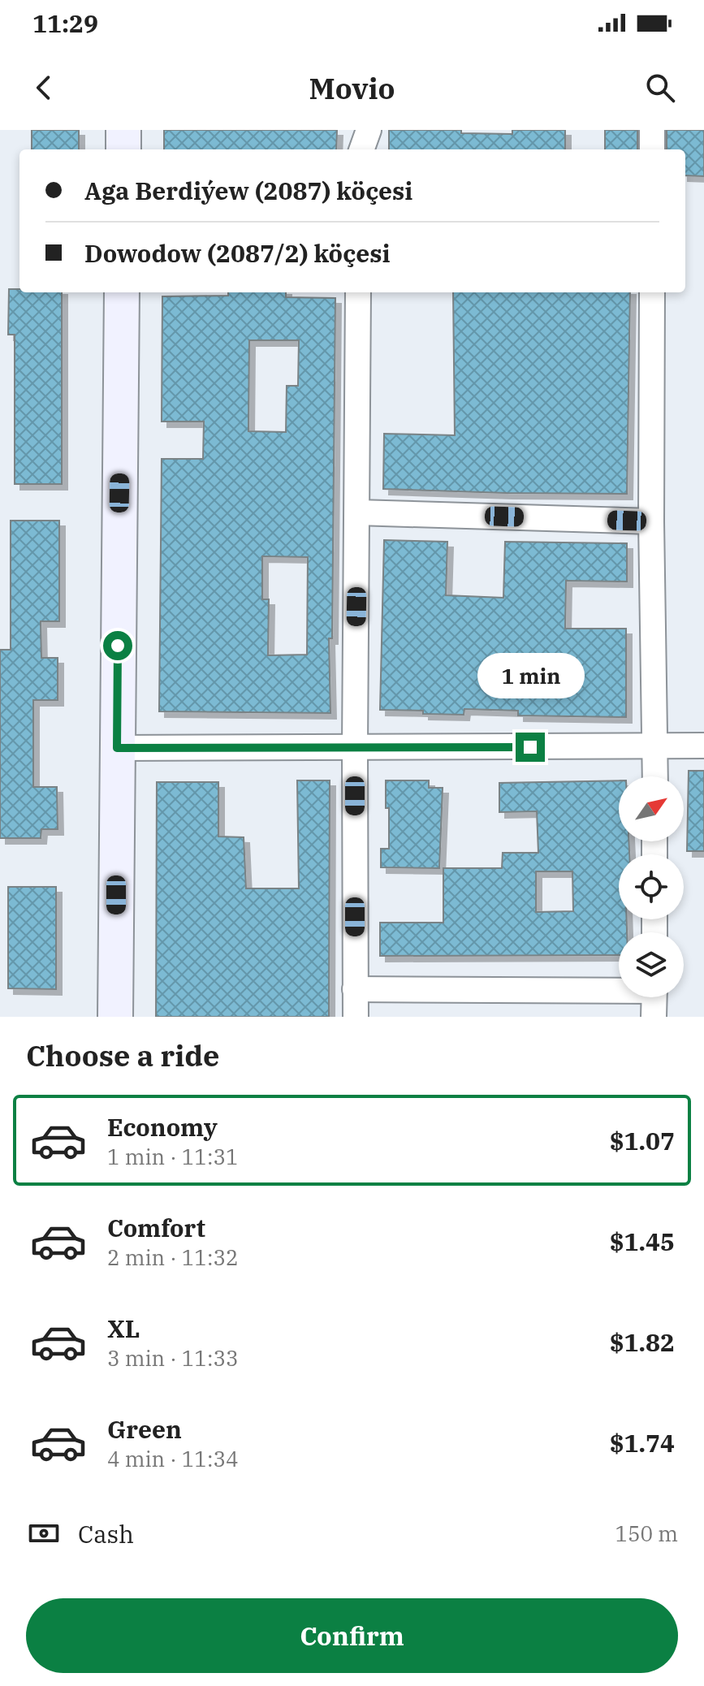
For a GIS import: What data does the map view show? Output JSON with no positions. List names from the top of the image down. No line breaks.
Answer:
{"north":"top right","page":{"status":"11:29","header":"Movio","banner":["Aga Berdiýew (2087) köçesi","Dowodow (2087/2) köçesi"],"bubble":"1 min","heading":"Choose a ride","list":[{"name":"Economy","note":"1 min · 11:31","value":"$1.07"},{"name":"Comfort","note":"2 min · 11:32","value":"$1.45"},{"name":"XL","note":"3 min · 11:33","value":"$1.82"},{"name":"Green","note":"4 min · 11:34","value":"$1.74"}],"pay":["Cash","150 m"],"buttons":"Confirm"}}
